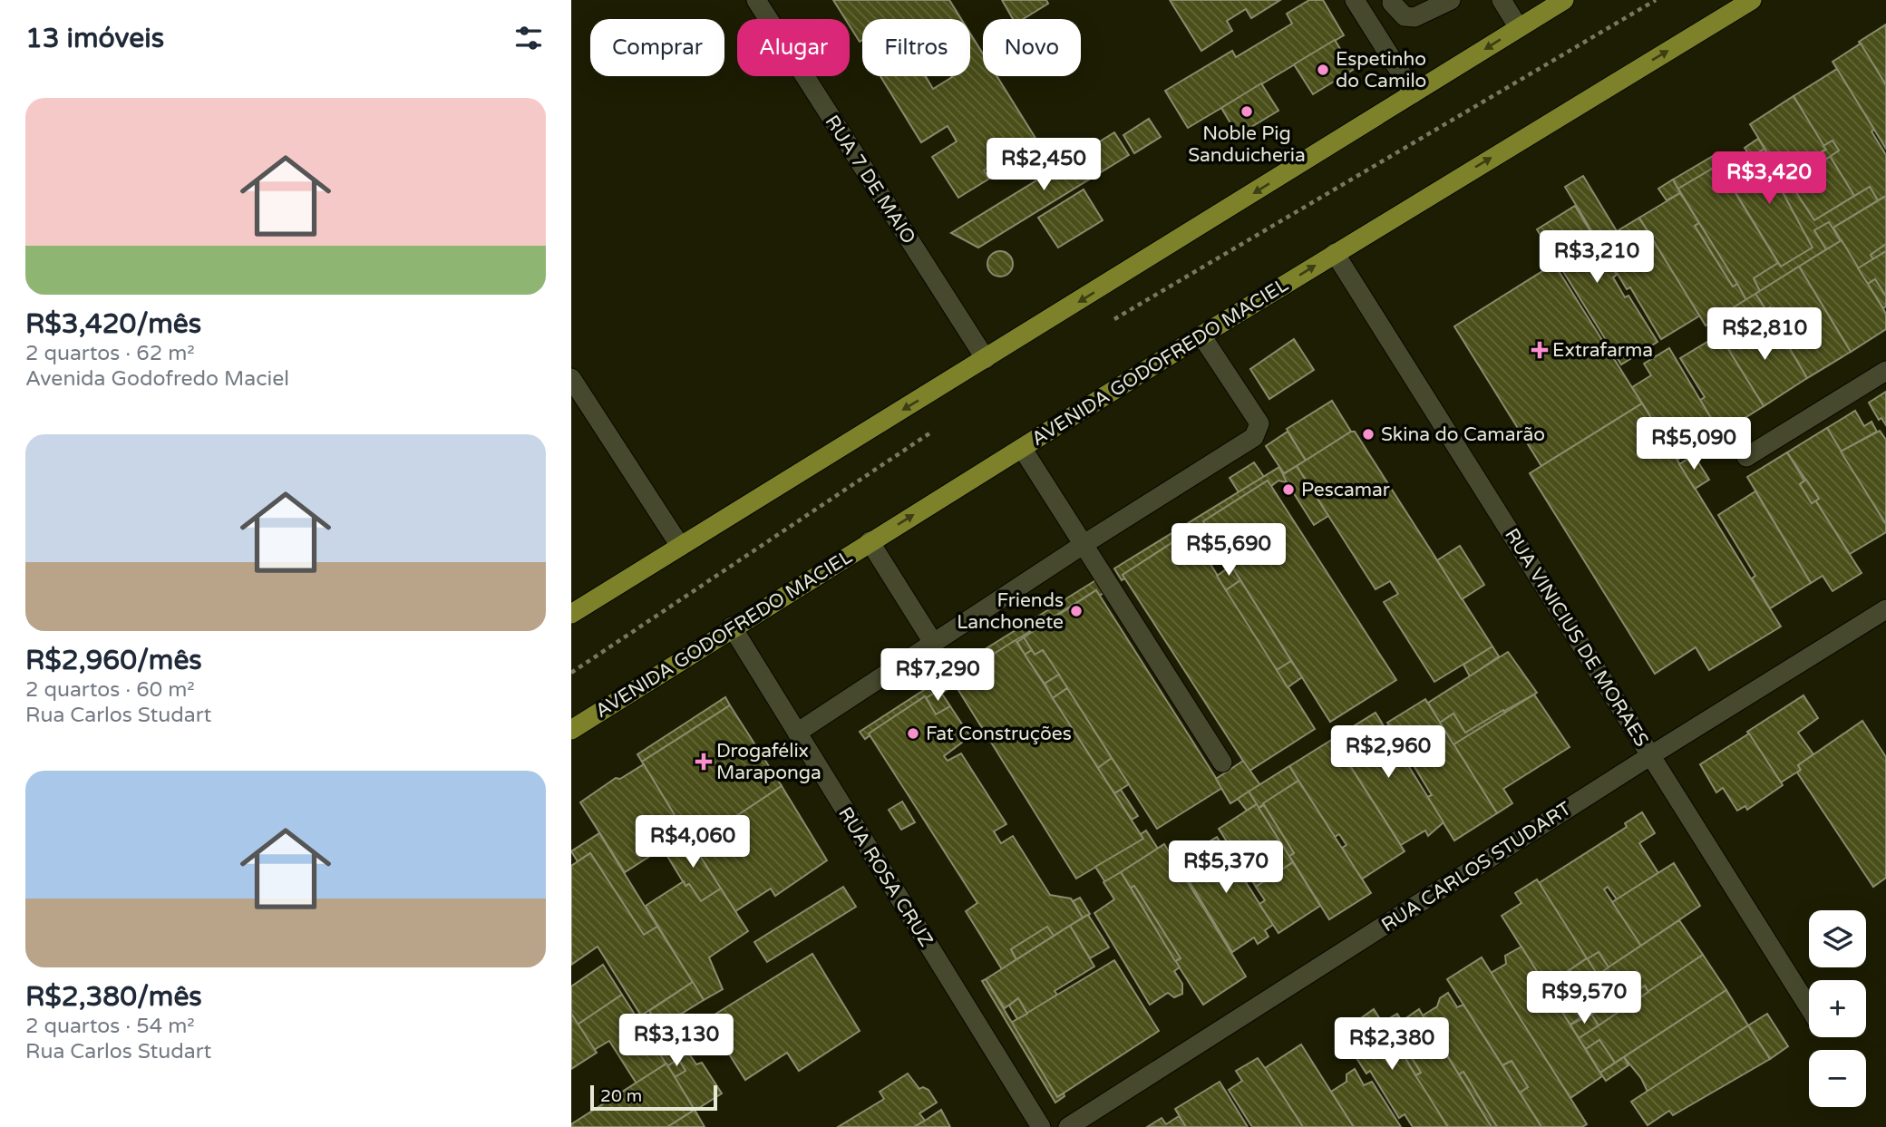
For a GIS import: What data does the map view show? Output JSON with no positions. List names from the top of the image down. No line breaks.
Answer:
{"streets":{"main road":["AVENIDA GODOFREDO MACIEL"],"street":["RUA 7 DE MAIO","RUA VINICIUS DE MORAES","RUA CARLOS STUDART","RUA ROSA CRUZ"]},"crossings":[["AVENIDA GODOFREDO MACIEL","RUA VINICIUS DE MORAES"],["AVENIDA GODOFREDO MACIEL","RUA ROSA CRUZ"],["RUA VINICIUS DE MORAES","RUA CARLOS STUDART"]],"places":{"other":["Espetinho do Camilo","Noble Pig Sanduicheria","Skina do Camarão","Pescamar","Friends Lanchonete","Fat Construções"],"health":["Extrafarma","Drogafélix Maraponga"]},"scale_bar":"20 m","page":{"heading":"13 imóveis","chip":["Comprar","Alugar","Filtros","Novo"],"list":[{"name":"R$3,420/mês","note":"2 quartos · 62 m² · Avenida Godofredo Maciel"},{"name":"R$2,960/mês","note":"2 quartos · 60 m² · Rua Carlos Studart"},{"name":"R$2,380/mês","note":"2 quartos · 54 m² · Rua Carlos Studart"}],"price":["R$2,450","R$3,420","R$3,210","R$2,810","R$5,090","R$5,690","R$7,290","R$2,960","R$4,060","R$5,370","R$9,570","R$3,130","R$2,380"],"map_buttons":["+","−"],"scale":"20 m"}}
